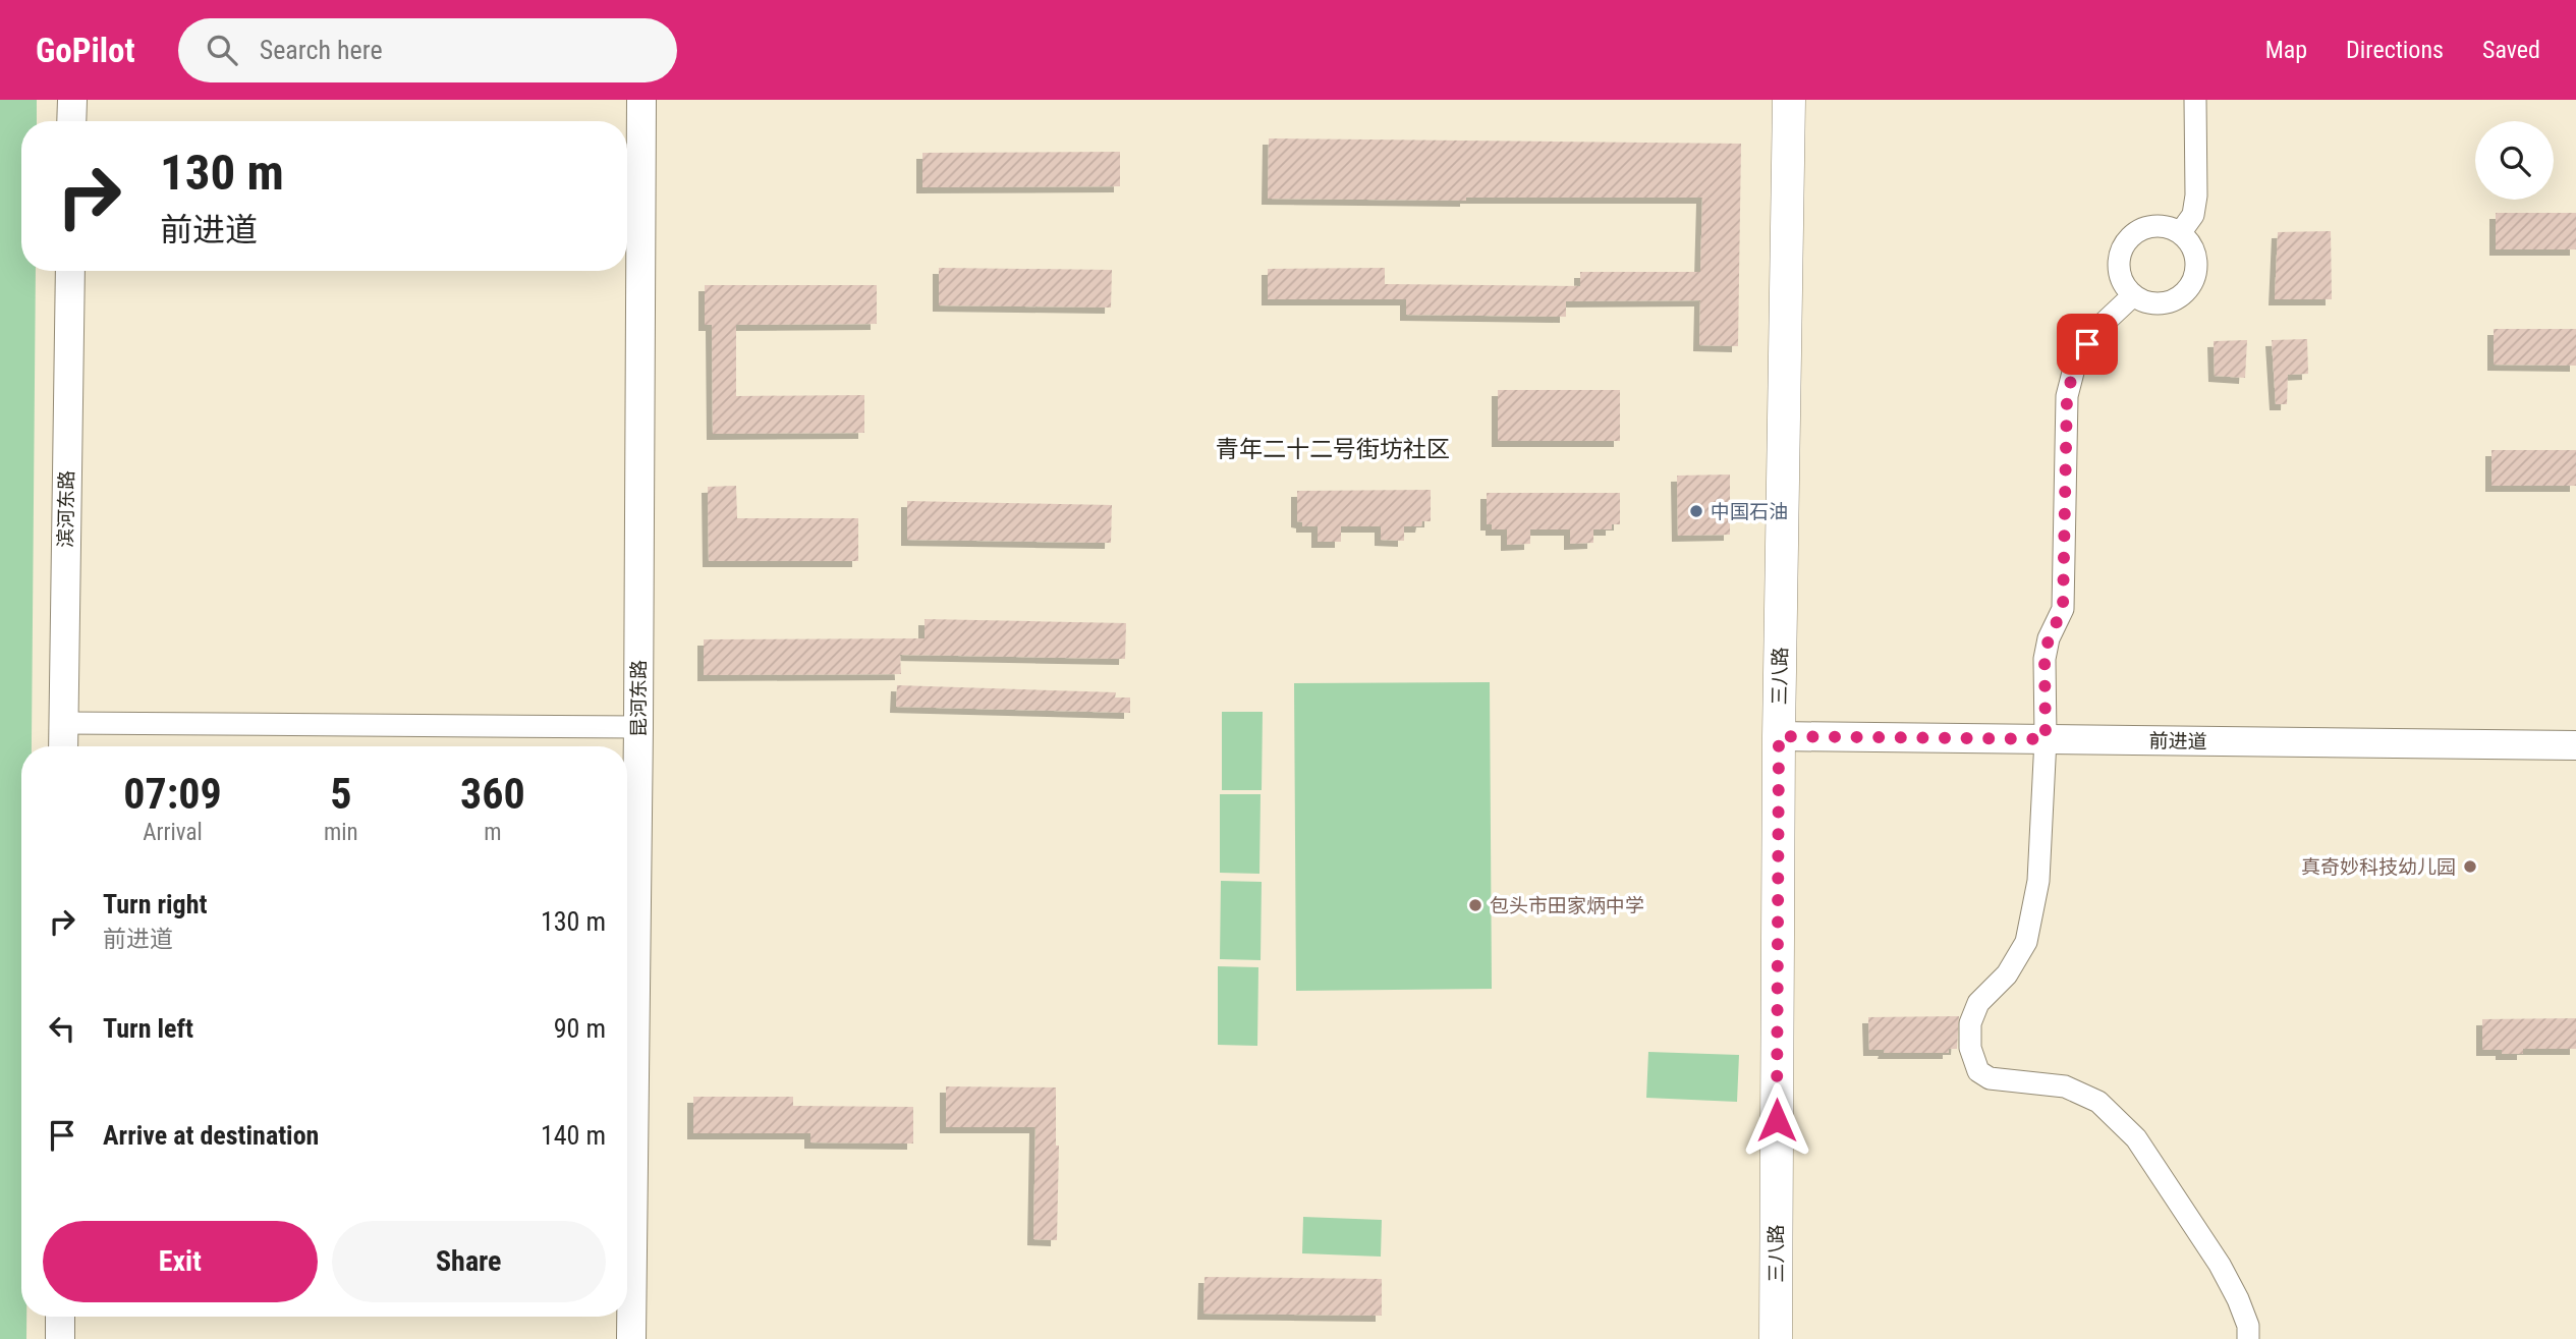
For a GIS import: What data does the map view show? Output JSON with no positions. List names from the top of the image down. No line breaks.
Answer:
{"streets":{"main road":["三八路"],"street":["滨河东路","昆河东路","前进道"]},"crossings":[["三八路","前进道"]],"districts":["青年二十二号街坊社区"],"places":["中国石油","真奇妙科技幼儿园","包头市田家炳中学"],"page":{"header":"GoPilot","search":"Search here","nav":["Map","Directions","Saved"],"turn":["130 m","前进道"],"eta":["07:09","Arrival","5","min","360","m"],"list":[{"name":"Turn right","note":"前进道","value":"130 m"},{"name":"Turn left","value":"90 m"},{"name":"Arrive at destination","value":"140 m"}],"buttons":["Exit","Share"]}}
